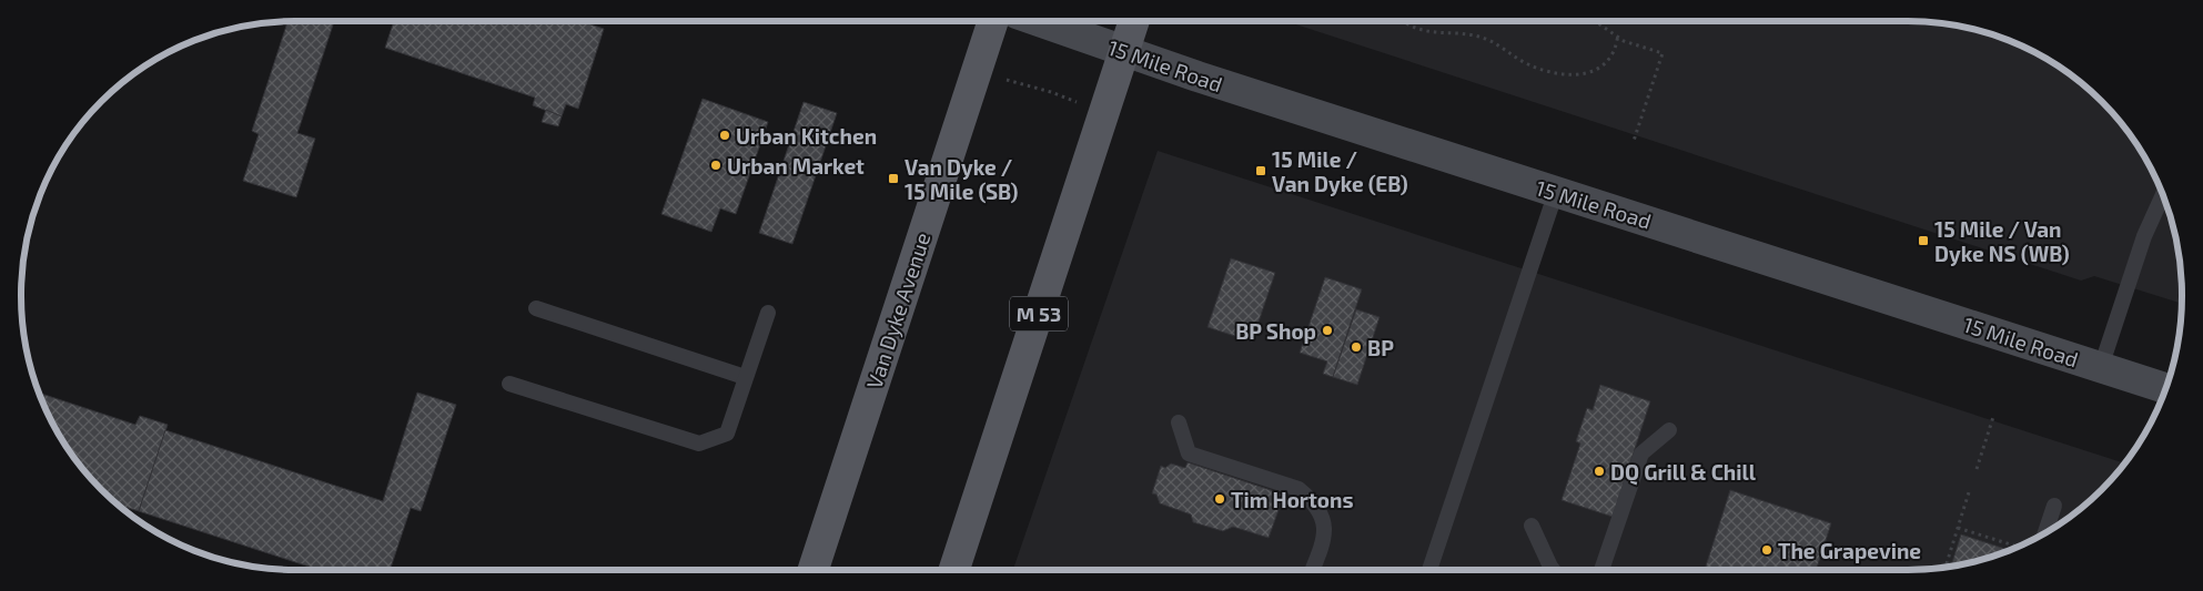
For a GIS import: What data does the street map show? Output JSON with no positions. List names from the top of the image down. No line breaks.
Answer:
{"streets":{"main road":["15 Mile Road","Van Dyke Avenue","M 53"]},"crossings":[["15 Mile Road","M 53"]],"places":{"other":["Urban Kitchen","Urban Market","BP Shop","BP","DQ Grill & Chill","Tim Hortons","The Grapevine"],"transit":["15 Mile / Van Dyke (EB)","Van Dyke / 15 Mile (SB)","15 Mile / Van Dyke NS (WB)"]}}
